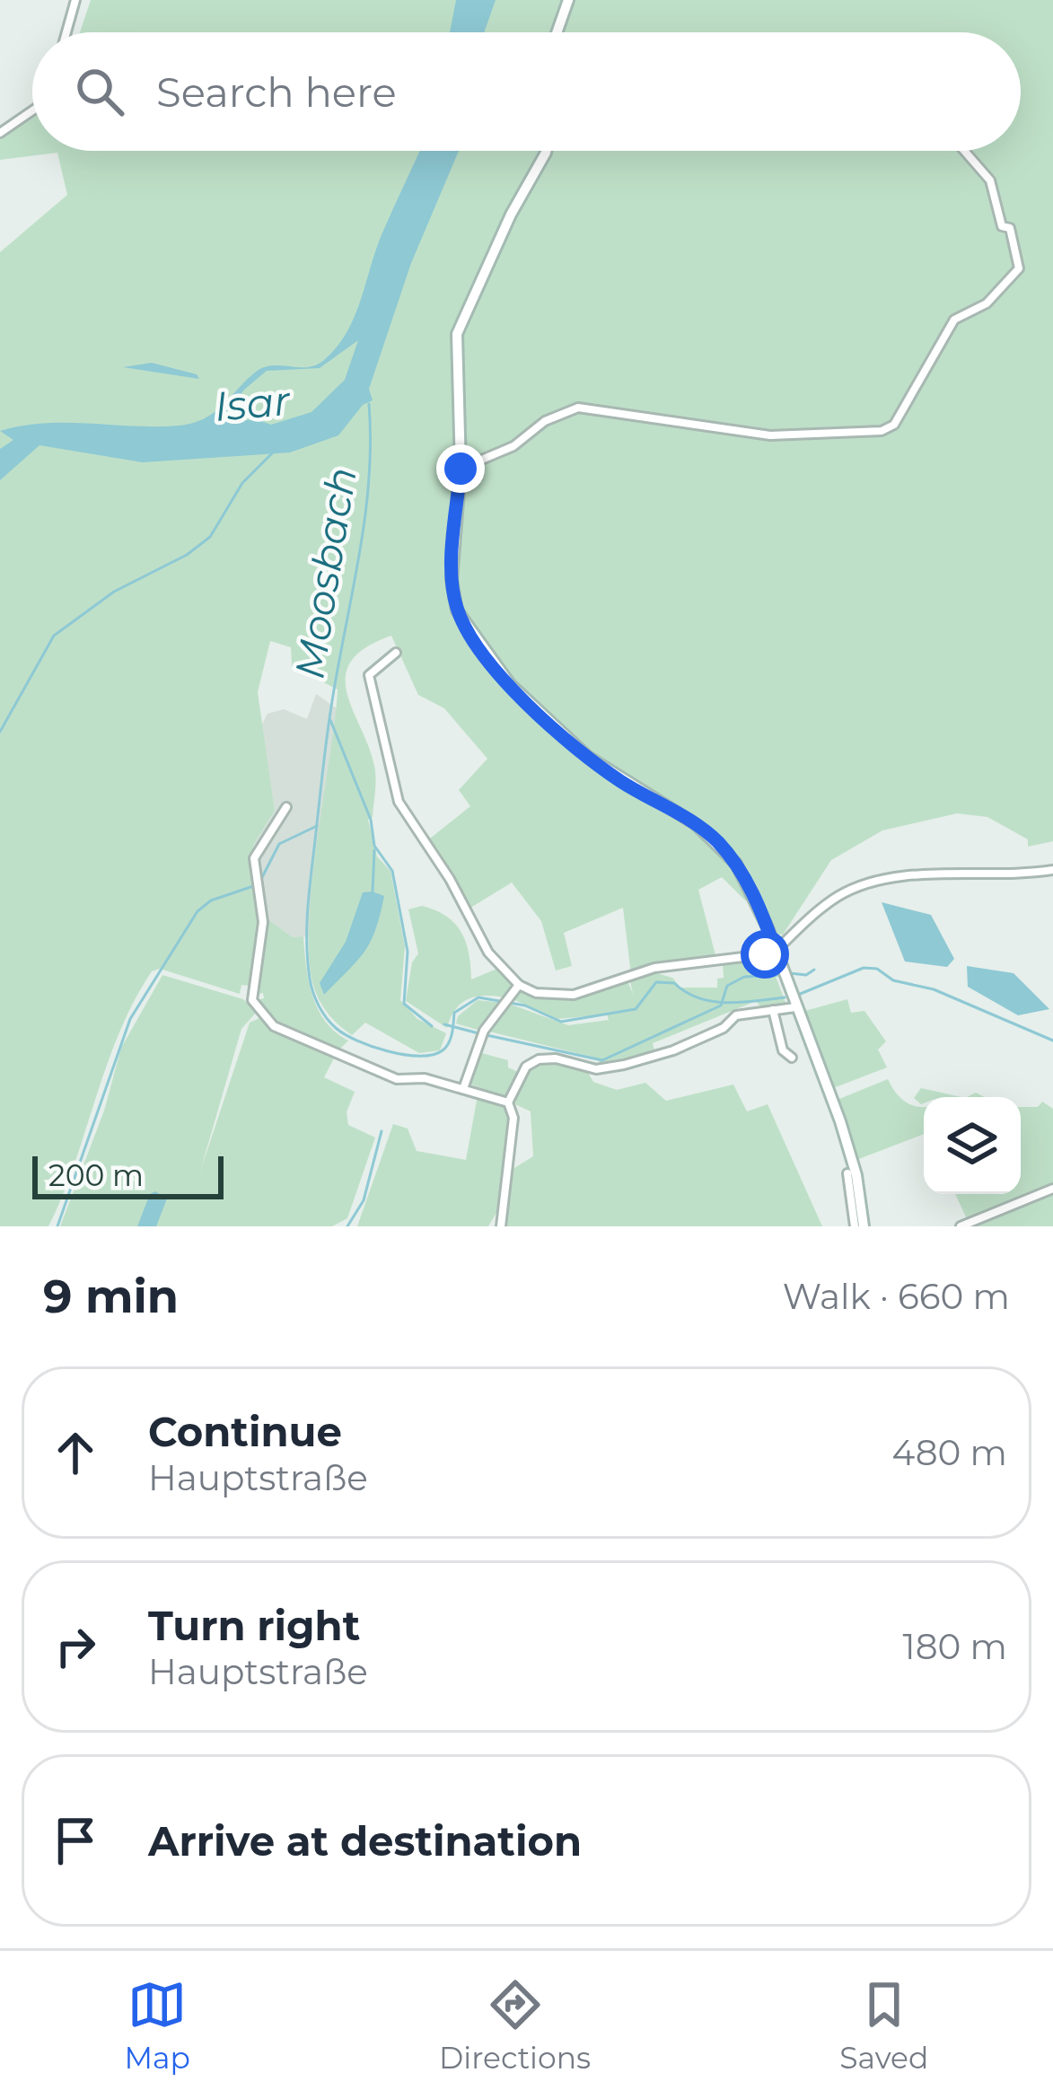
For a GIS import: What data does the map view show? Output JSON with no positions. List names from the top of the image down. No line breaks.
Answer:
{"water":["Isar","Moosbach"],"scale_bar":"200 m","page":{"search":"Search here","scale":"200 m","heading":["9 min","Walk · 660 m"],"list":[["Continue","Hauptstraße","480 m"],["Turn right","Hauptstraße","180 m"],"Arrive at destination"],"nav":["Map","Directions","Saved"]}}
